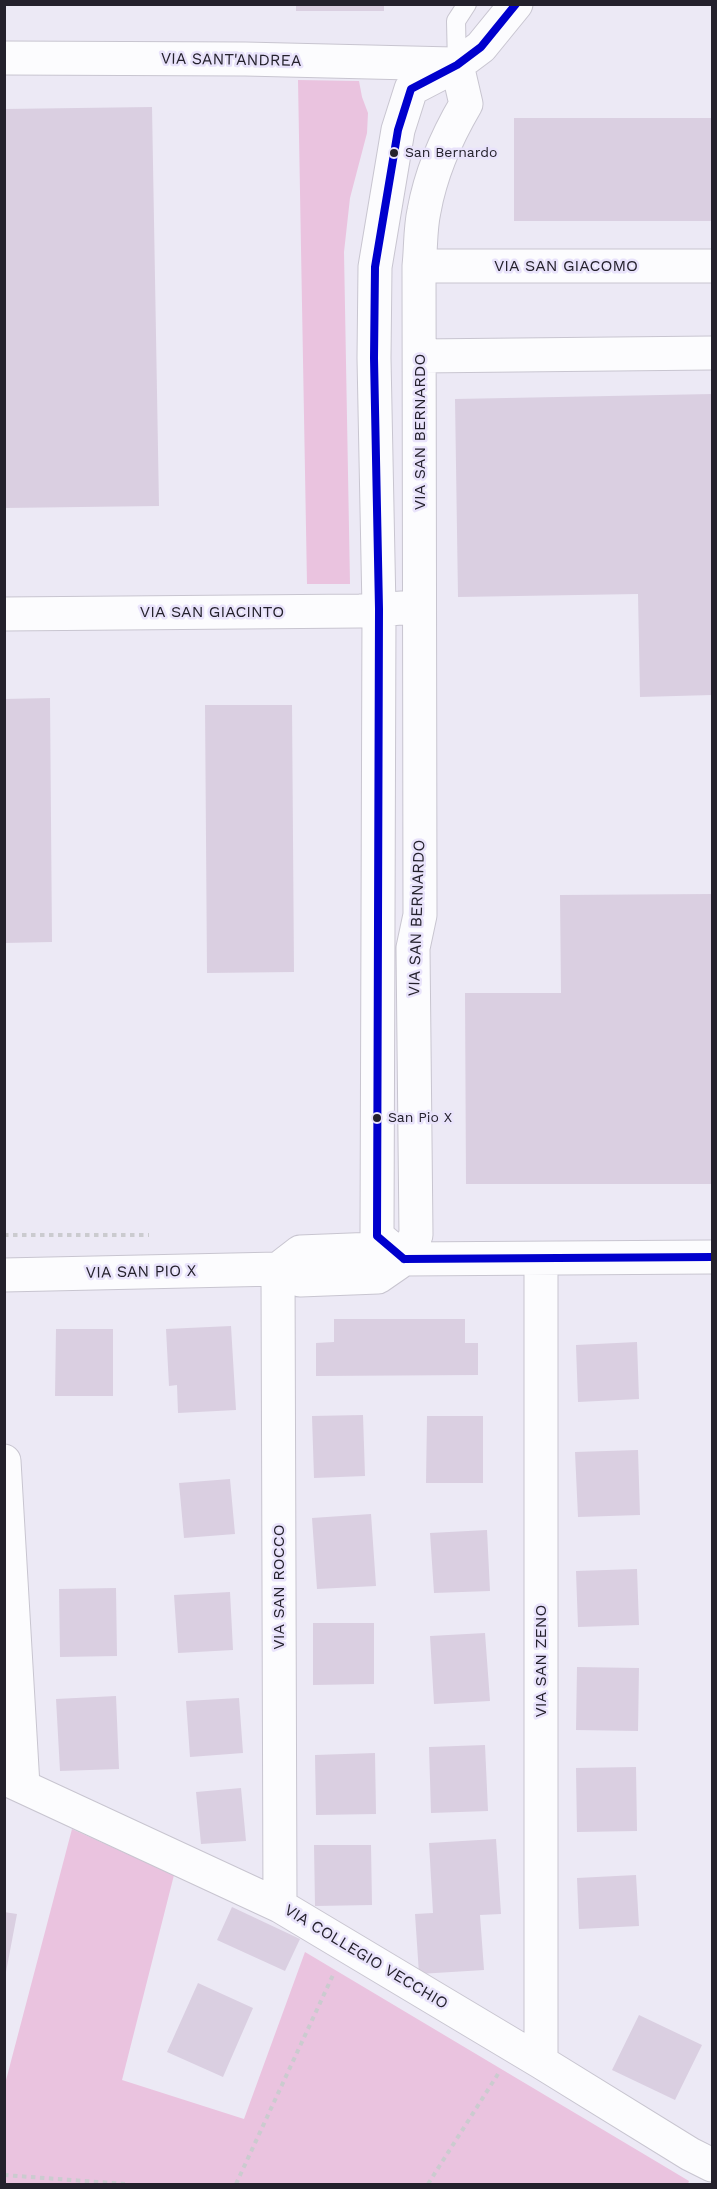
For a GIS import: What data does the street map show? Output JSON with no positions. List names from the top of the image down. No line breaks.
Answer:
{"streets":{"street":["VIA SANT'ANDREA","VIA SAN GIACOMO","VIA SAN BERNARDO","VIA SAN GIACINTO","VIA SAN PIO X","VIA SAN ROCCO","VIA SAN ZENO","VIA COLLEGIO VECCHIO"]},"crossings":[["VIA SANT'ANDREA","VIA SAN BERNARDO"],["VIA SAN GIACOMO","VIA SAN BERNARDO"],["VIA SAN BERNARDO","VIA SAN GIACINTO"],["VIA SAN PIO X","VIA SAN ROCCO"],["VIA SAN ROCCO","VIA COLLEGIO VECCHIO"],["VIA SAN ZENO","VIA COLLEGIO VECCHIO"]],"places":["San Bernardo","San Pio X"]}
